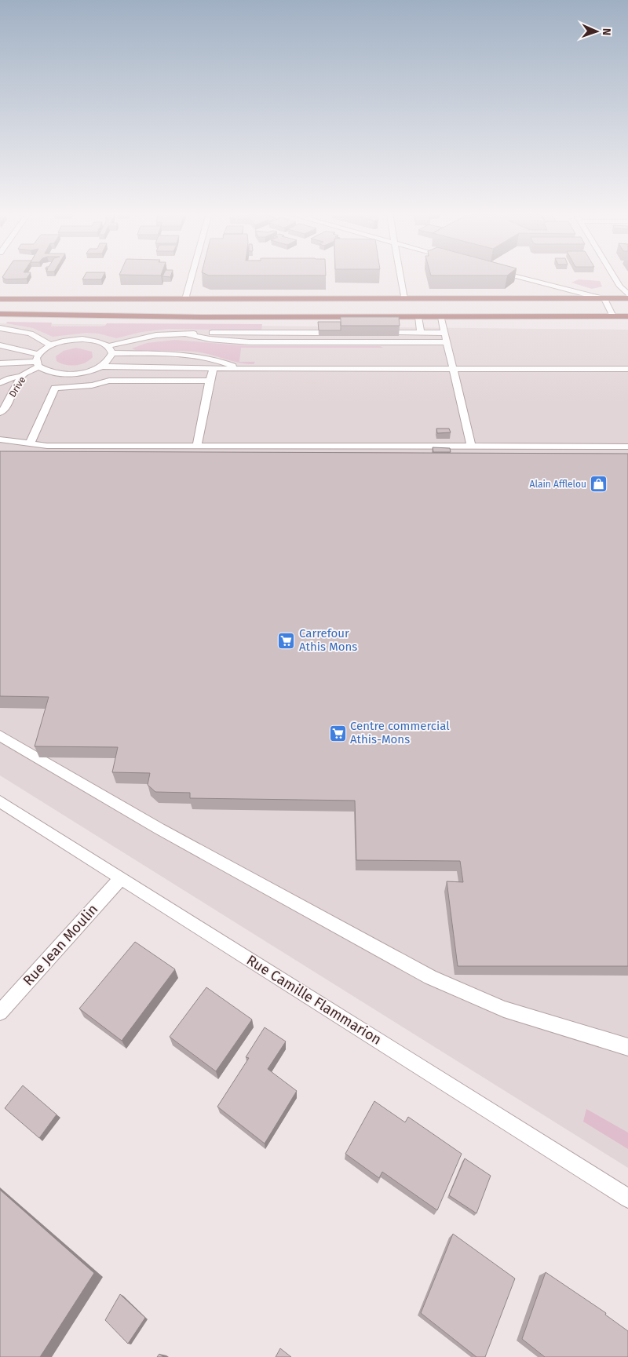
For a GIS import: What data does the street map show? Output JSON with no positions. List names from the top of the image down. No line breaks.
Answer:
{"streets":{"street":["Drive","Rue Jean Moulin","Rue Camille Flammarion"]},"crossings":[["Rue Jean Moulin","Rue Camille Flammarion"]],"places":{"shop":["Alain Afflelou"],"supermarket":["Carrefour Athis Mons","Centre commercial Athis-Mons"]},"north":"right"}
